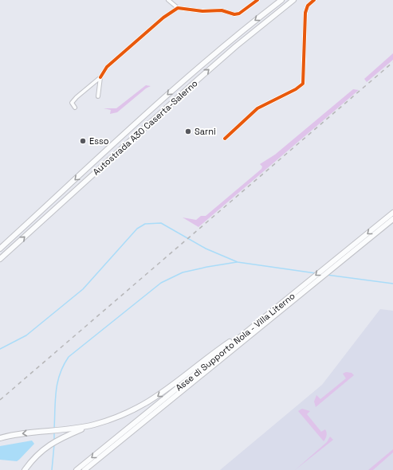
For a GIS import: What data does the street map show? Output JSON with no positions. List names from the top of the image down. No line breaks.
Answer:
{"streets":{"highway":["Autostrada A30 Caserta-Salerno","Asse di Supporto Nola - Villa Literno"]},"places":["Sarni","Esso"]}
